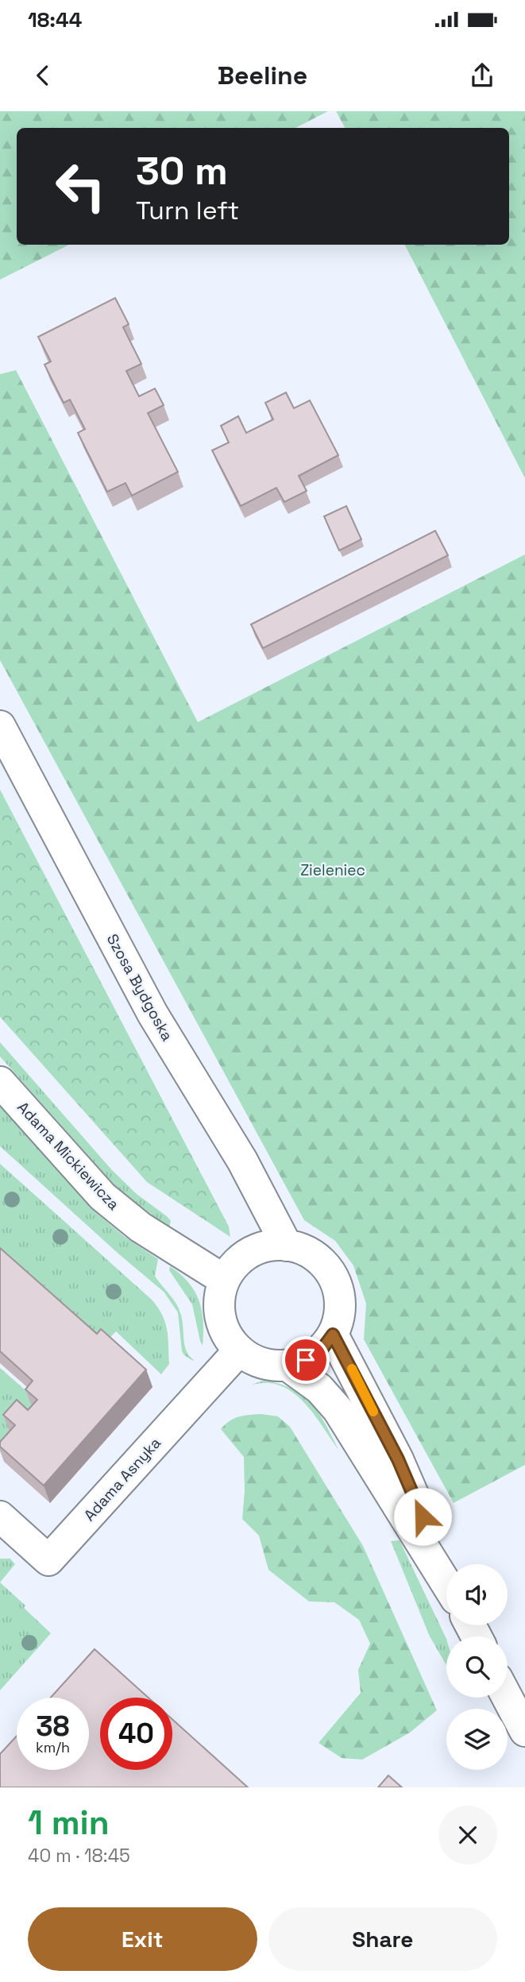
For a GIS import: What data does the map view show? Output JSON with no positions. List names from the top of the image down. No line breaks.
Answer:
{"streets":{"street":["Szosa Bydgoska","Adama Mickiewicza","Adama Asnyka"]},"crossings":[["Szosa Bydgoska","Adama Mickiewicza"],["Szosa Bydgoska","Adama Asnyka"],["Adama Mickiewicza","Adama Asnyka"]],"parks":["Zieleniec"],"page":{"status":"18:44","header":"Beeline","turn":["30 m","Turn left"],"speed":"38 km/h","limit":"40","heading":["1 min","40 m · 18:45"],"buttons":["Exit","Share"]}}
